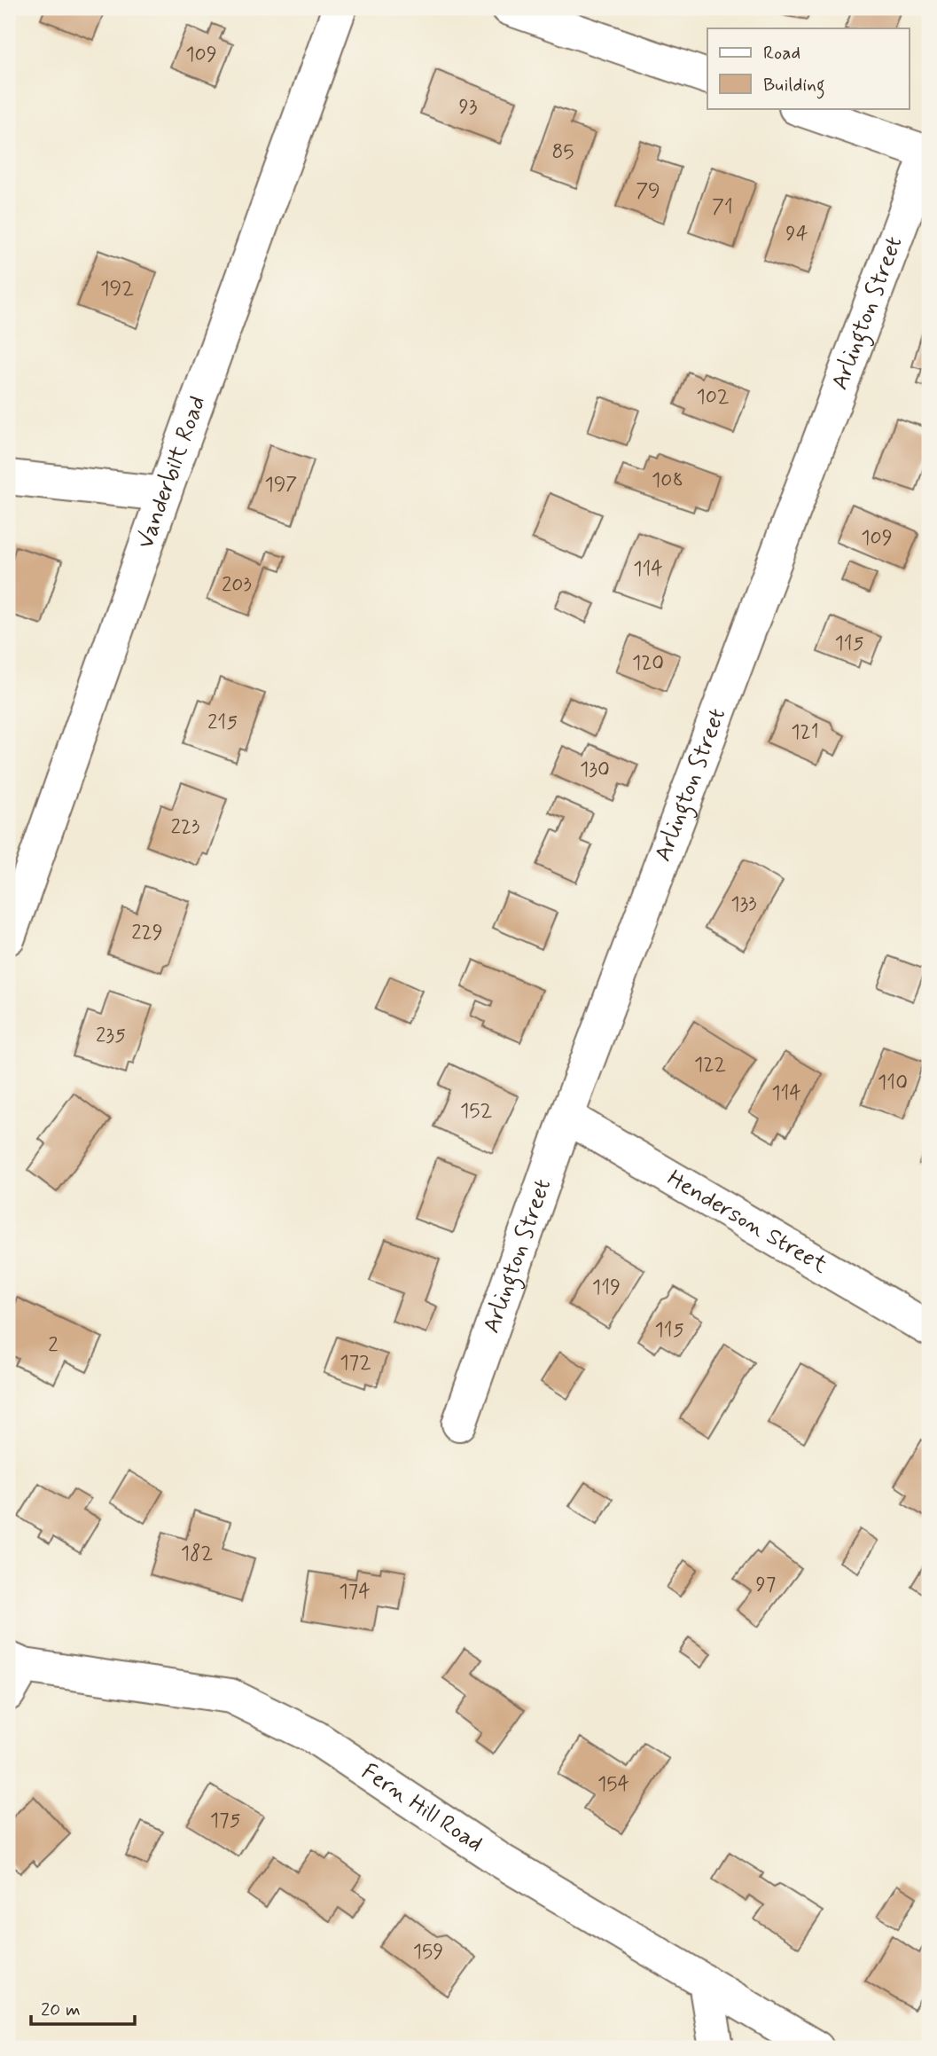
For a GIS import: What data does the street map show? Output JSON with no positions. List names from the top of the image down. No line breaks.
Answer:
{"streets":{"street":["Arlington Street","Vanderbilt Road","Henderson Street","Fern Hill Road"]},"crossings":[["Arlington Street","Henderson Street"]],"house_numbers":["109","93","85","79","71","94","192","102","108","197","109","114","203","115","120","215","121","130","223","133","229","235","122","110","114","152","119","115","2","172","182","97","174","154","175","159"],"legend":["Road","Building"],"scale_bar":"20 m"}
